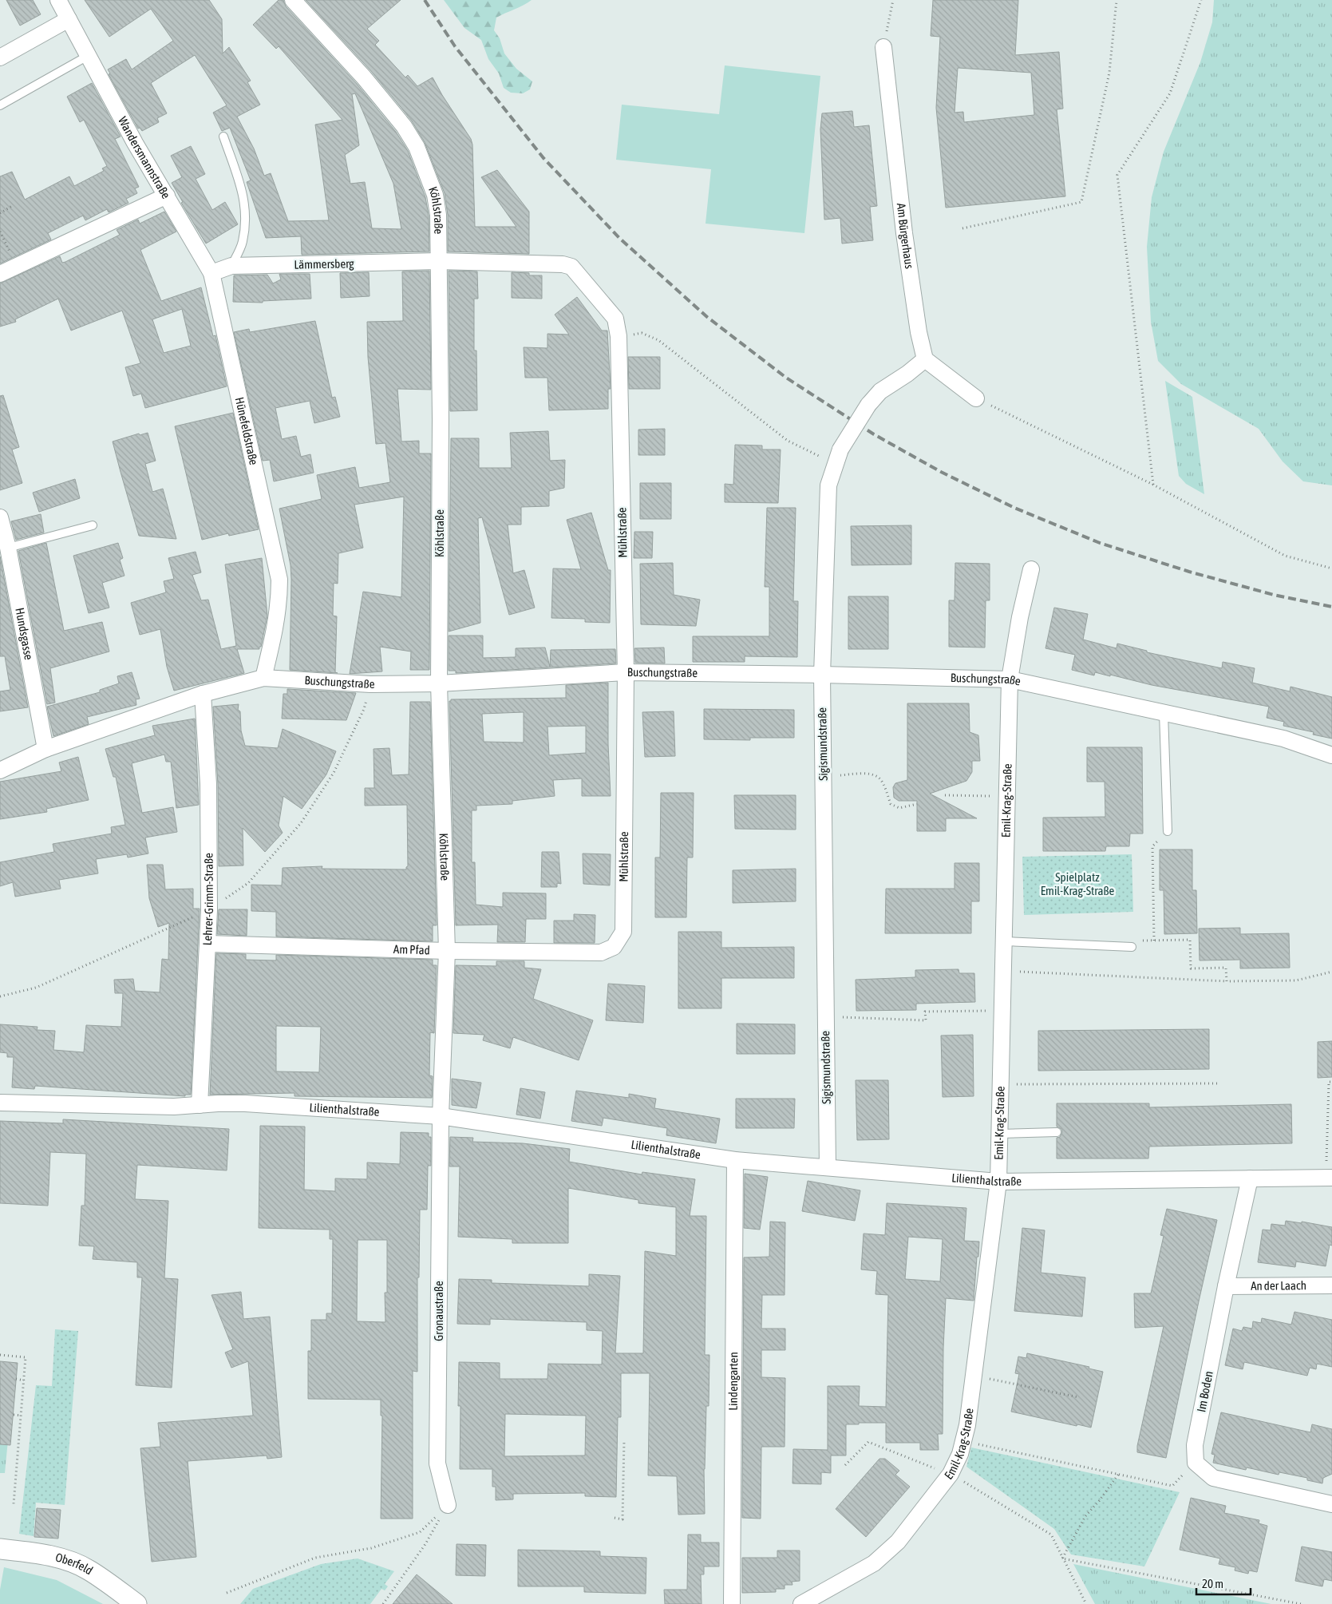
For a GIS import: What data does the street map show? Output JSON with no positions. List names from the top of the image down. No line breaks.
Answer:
{"streets":{"street":["Wandersmannstraße","Köhlstraße","Am Bürgerhaus","Lämmersberg","Hünefeldstraße","Mühlstraße","Hundsgasse","Buschungstraße","Sigismundstraße","Emil-Krag-Straße","Lehrer-Grimm-Straße","Am Pfad","Lilienthalstraße","An der Laach","Gronaustraße","Lindengarten","Im Boden","Oberfeld"]},"crossings":[["Wandersmannstraße","Hünefeldstraße"],["Köhlstraße","Lämmersberg"],["Köhlstraße","Mühlstraße"],["Köhlstraße","Buschungstraße"],["Köhlstraße","Am Pfad"],["Köhlstraße","Lilienthalstraße"],["Köhlstraße","Gronaustraße"],["Am Bürgerhaus","Sigismundstraße"],["Lämmersberg","Hünefeldstraße"],["Lämmersberg","Mühlstraße"],["Hünefeldstraße","Buschungstraße"],["Mühlstraße","Buschungstraße"],["Mühlstraße","Am Pfad"],["Hundsgasse","Buschungstraße"],["Buschungstraße","Sigismundstraße"],["Buschungstraße","Emil-Krag-Straße"],["Buschungstraße","Lehrer-Grimm-Straße"],["Sigismundstraße","Lilienthalstraße"],["Emil-Krag-Straße","Lilienthalstraße"],["Lehrer-Grimm-Straße","Am Pfad"],["Lehrer-Grimm-Straße","Lilienthalstraße"],["Lilienthalstraße","Gronaustraße"],["Lilienthalstraße","Lindengarten"],["Lilienthalstraße","Im Boden"],["An der Laach","Im Boden"]],"parks":["Spielplatz Emil-Krag-Straße"],"scale_bar":"20 m"}
